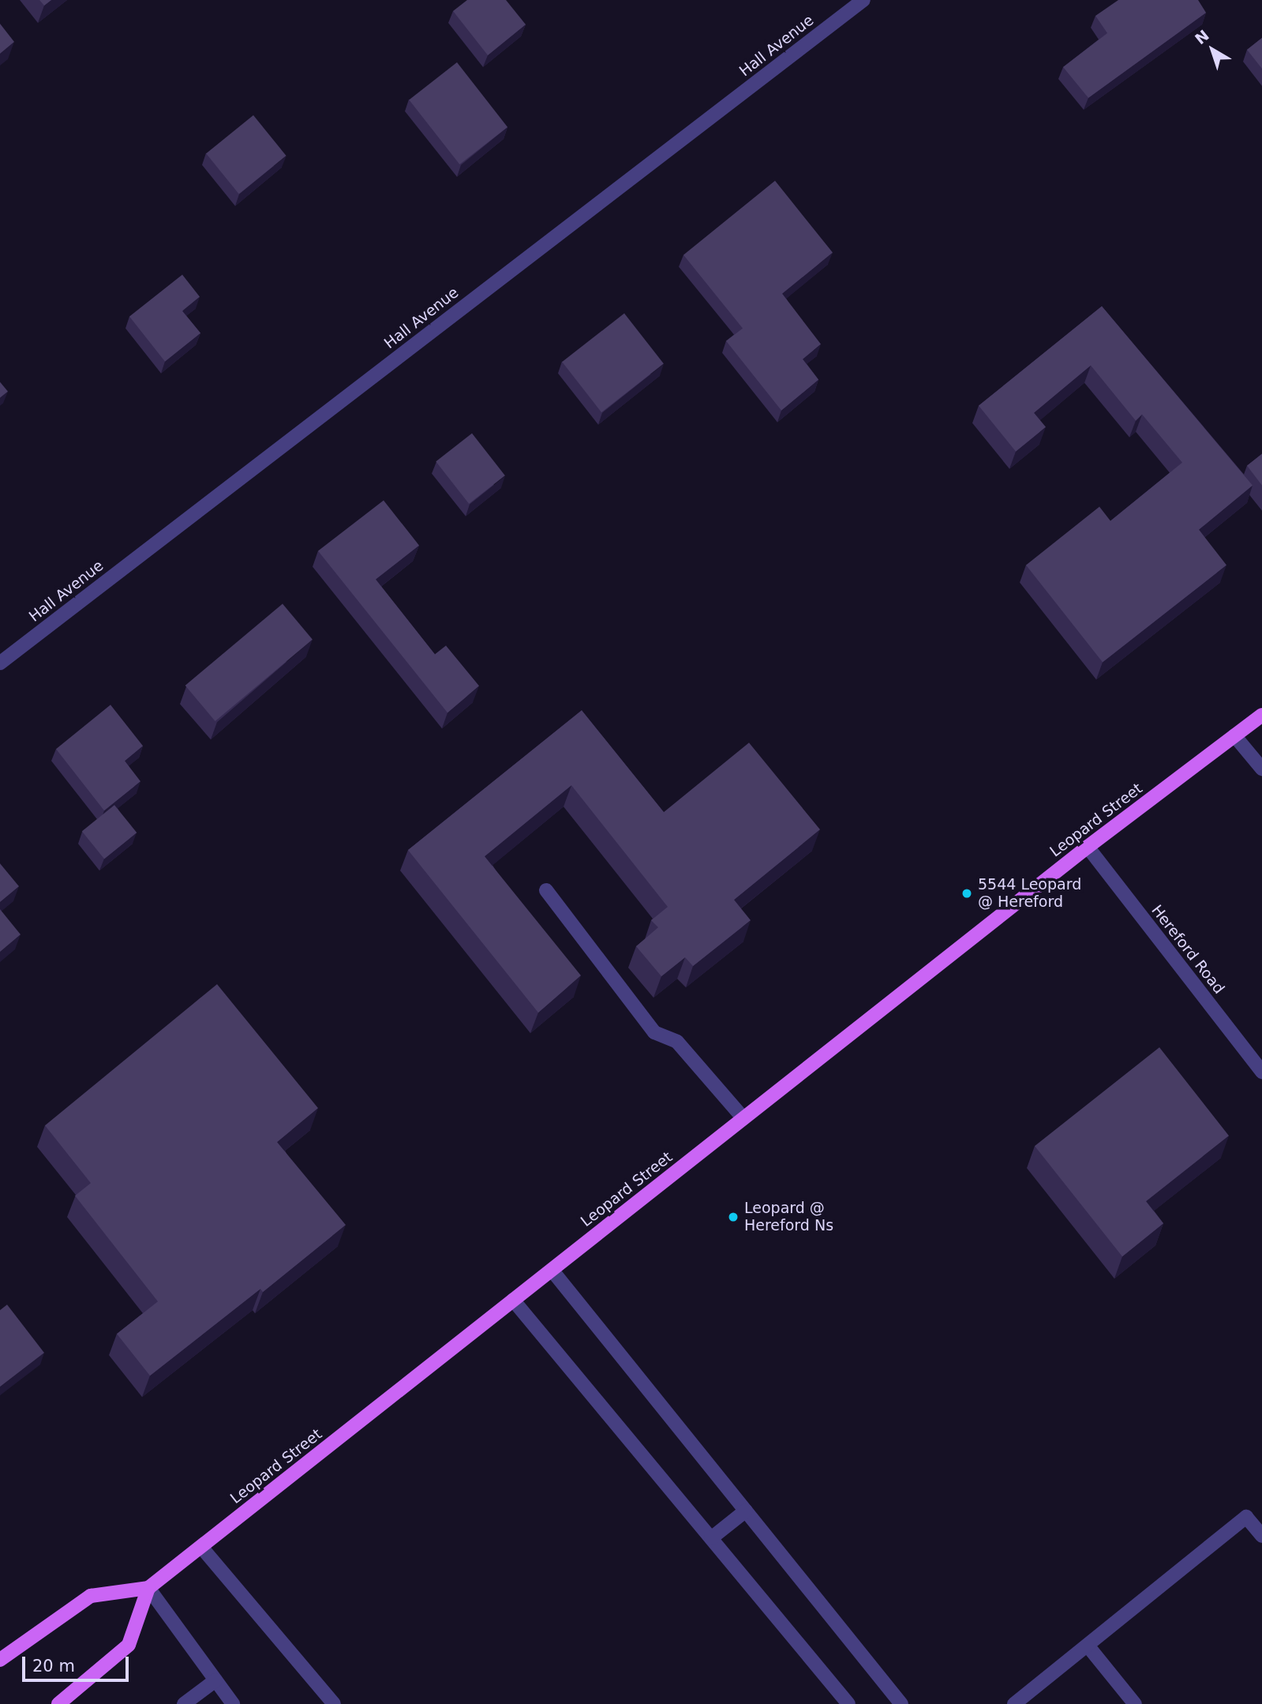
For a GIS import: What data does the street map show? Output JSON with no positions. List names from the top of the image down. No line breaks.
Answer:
{"streets":{"main road":["Leopard Street"],"street":["Hall Avenue","Hereford Road"]},"crossings":[["Leopard Street","Hereford Road"]],"places":["5544 Leopard @ Hereford","Leopard @ Hereford Ns"],"scale_bar":"20 m","north":"top left"}
